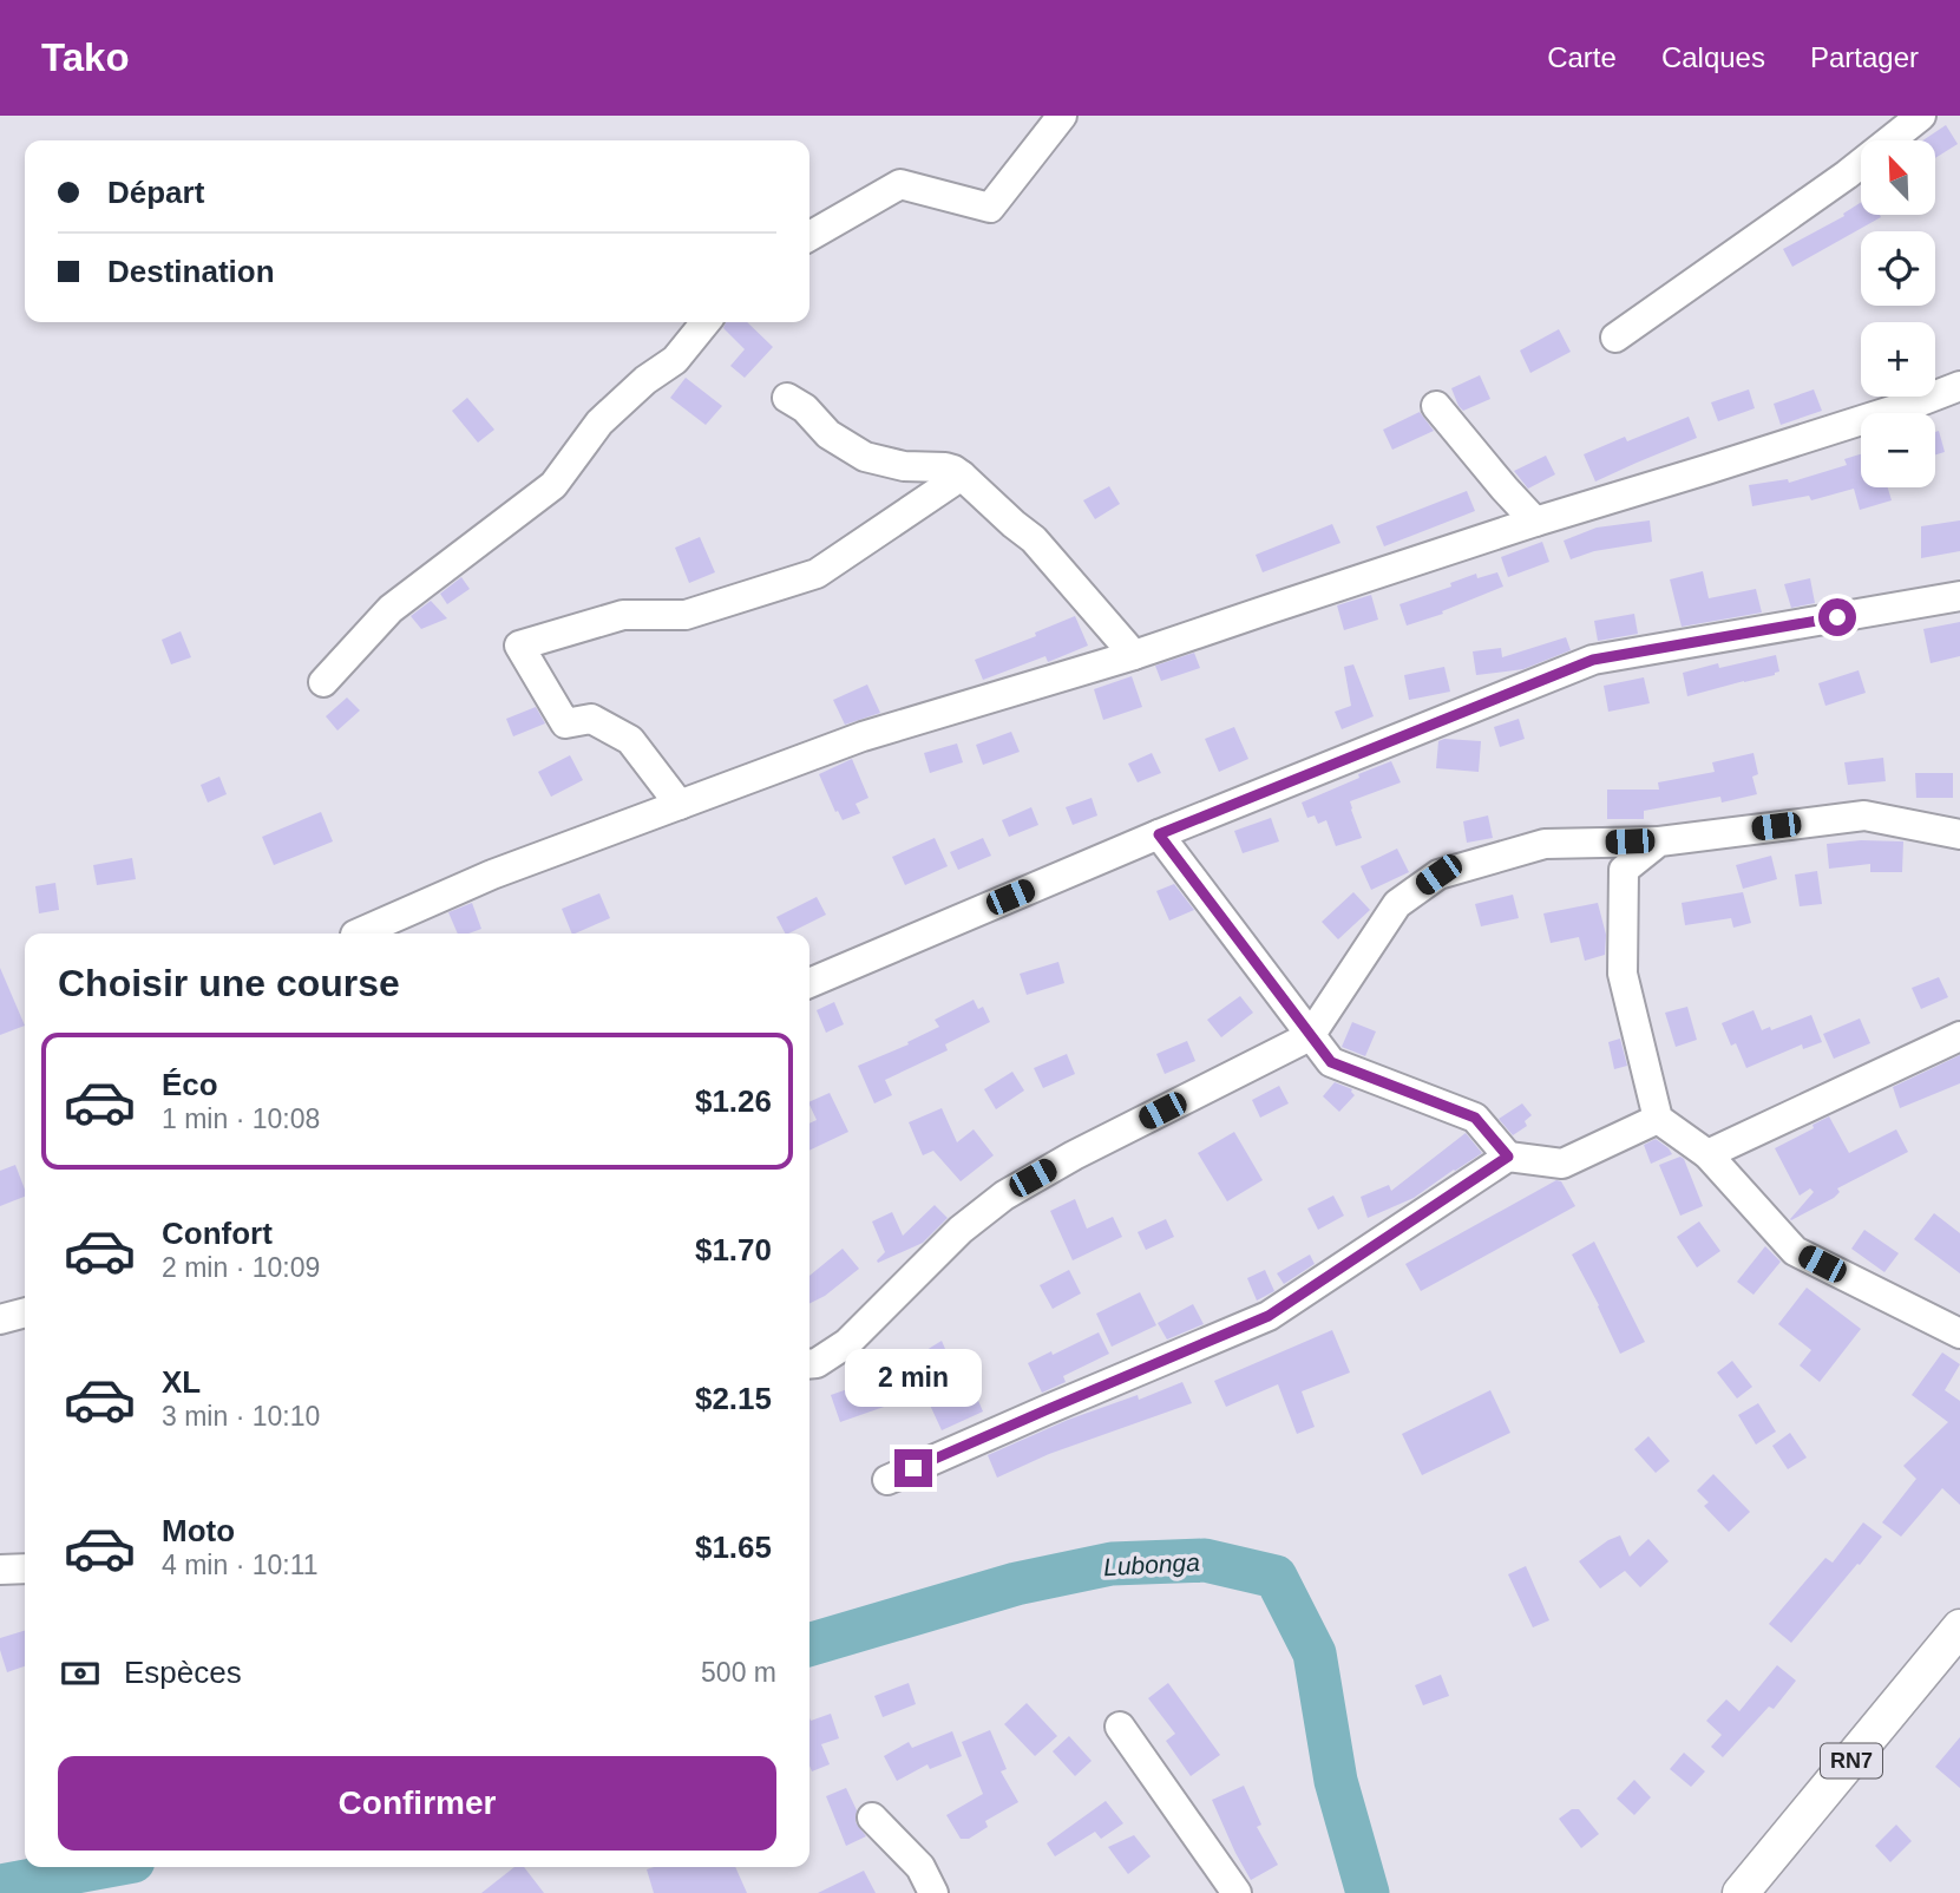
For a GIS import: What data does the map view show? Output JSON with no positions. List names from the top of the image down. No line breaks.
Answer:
{"streets":{"main road":["RN7"]},"water":["Lubonga"],"north":"top left","page":{"header":"Tako","nav":["Carte","Calques","Partager"],"map_buttons":["+","−"],"banner":["Départ","Destination"],"heading":"Choisir une course","list":[{"name":"Éco","note":"1 min · 10:08","value":"$1.26"},{"name":"Confort","note":"2 min · 10:09","value":"$1.70"},{"name":"XL","note":"3 min · 10:10","value":"$2.15"},{"name":"Moto","note":"4 min · 10:11","value":"$1.65"}],"bubble":"2 min","pay":["Espèces","500 m"],"buttons":"Confirmer"}}
